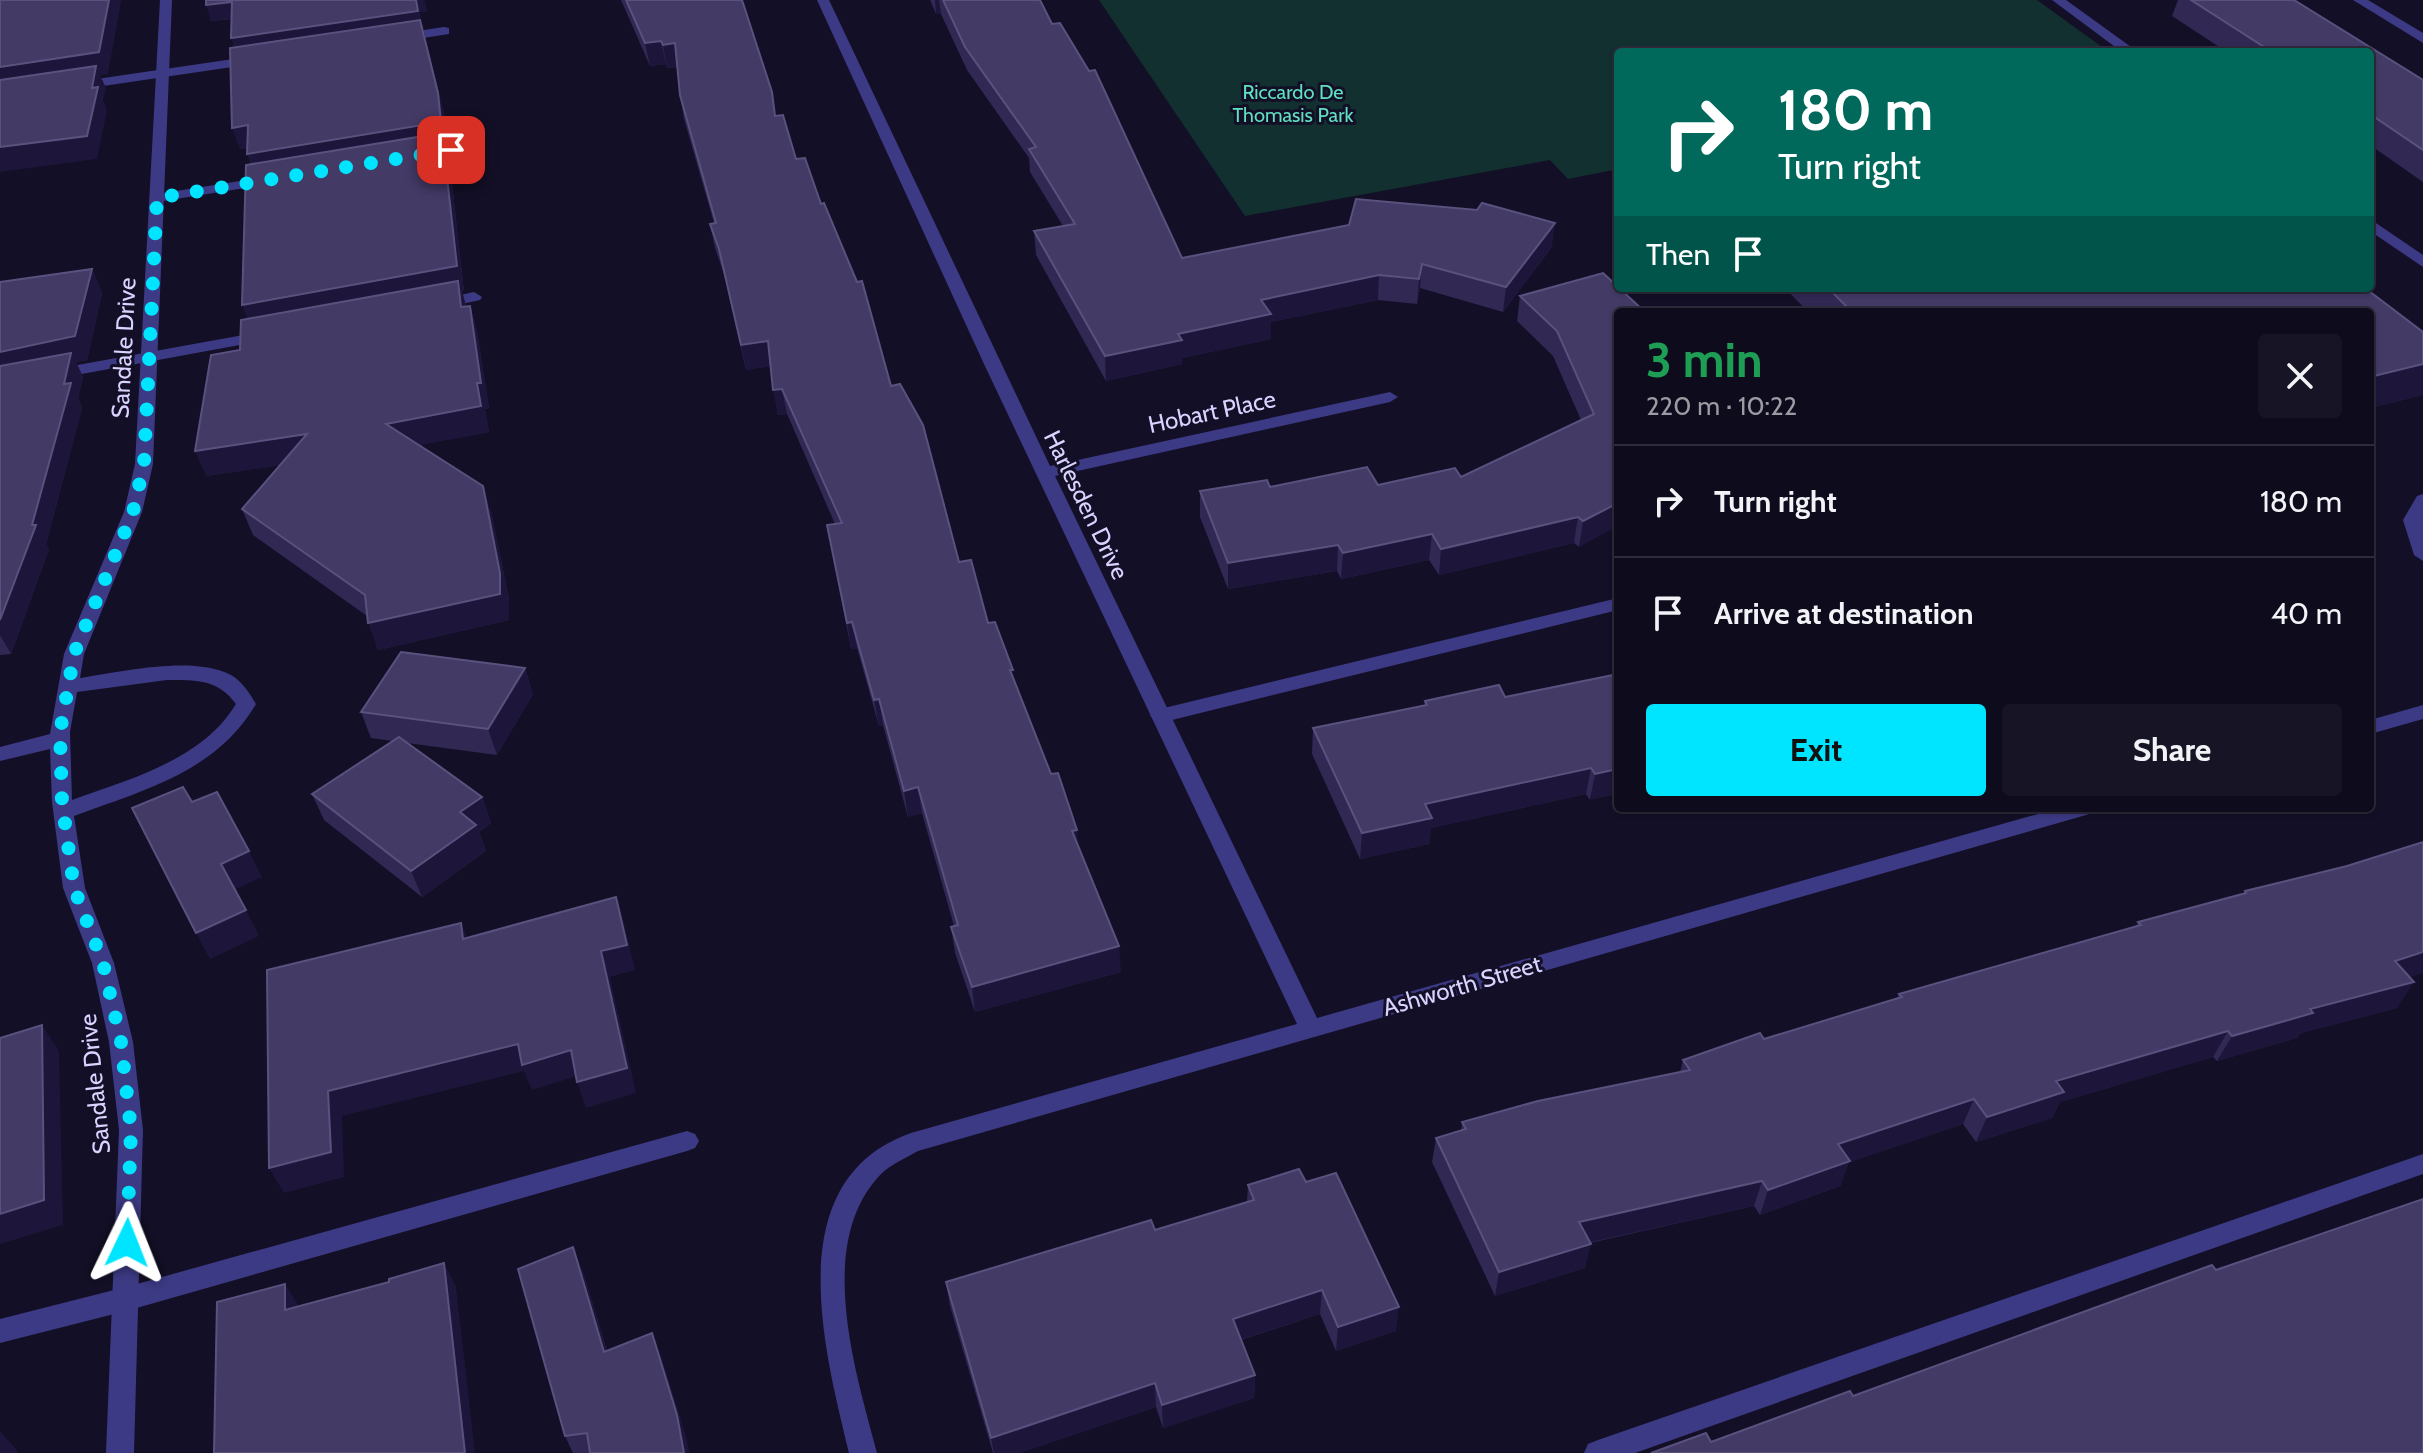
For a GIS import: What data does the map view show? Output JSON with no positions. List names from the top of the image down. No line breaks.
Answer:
{"streets":{"street":["Sandale Drive","Hobart Place","Harlesden Drive","Ashworth Street"]},"crossings":[["Hobart Place","Harlesden Drive"],["Harlesden Drive","Ashworth Street"]],"parks":["Riccardo De Thomasis Park"],"page":{"turn":["180 m","Turn right"],"then":"Then","heading":["3 min","220 m · 10:22"],"list":[{"name":"Turn right","value":"180 m"},{"name":"Arrive at destination","value":"40 m"}],"buttons":["Exit","Share"]}}
